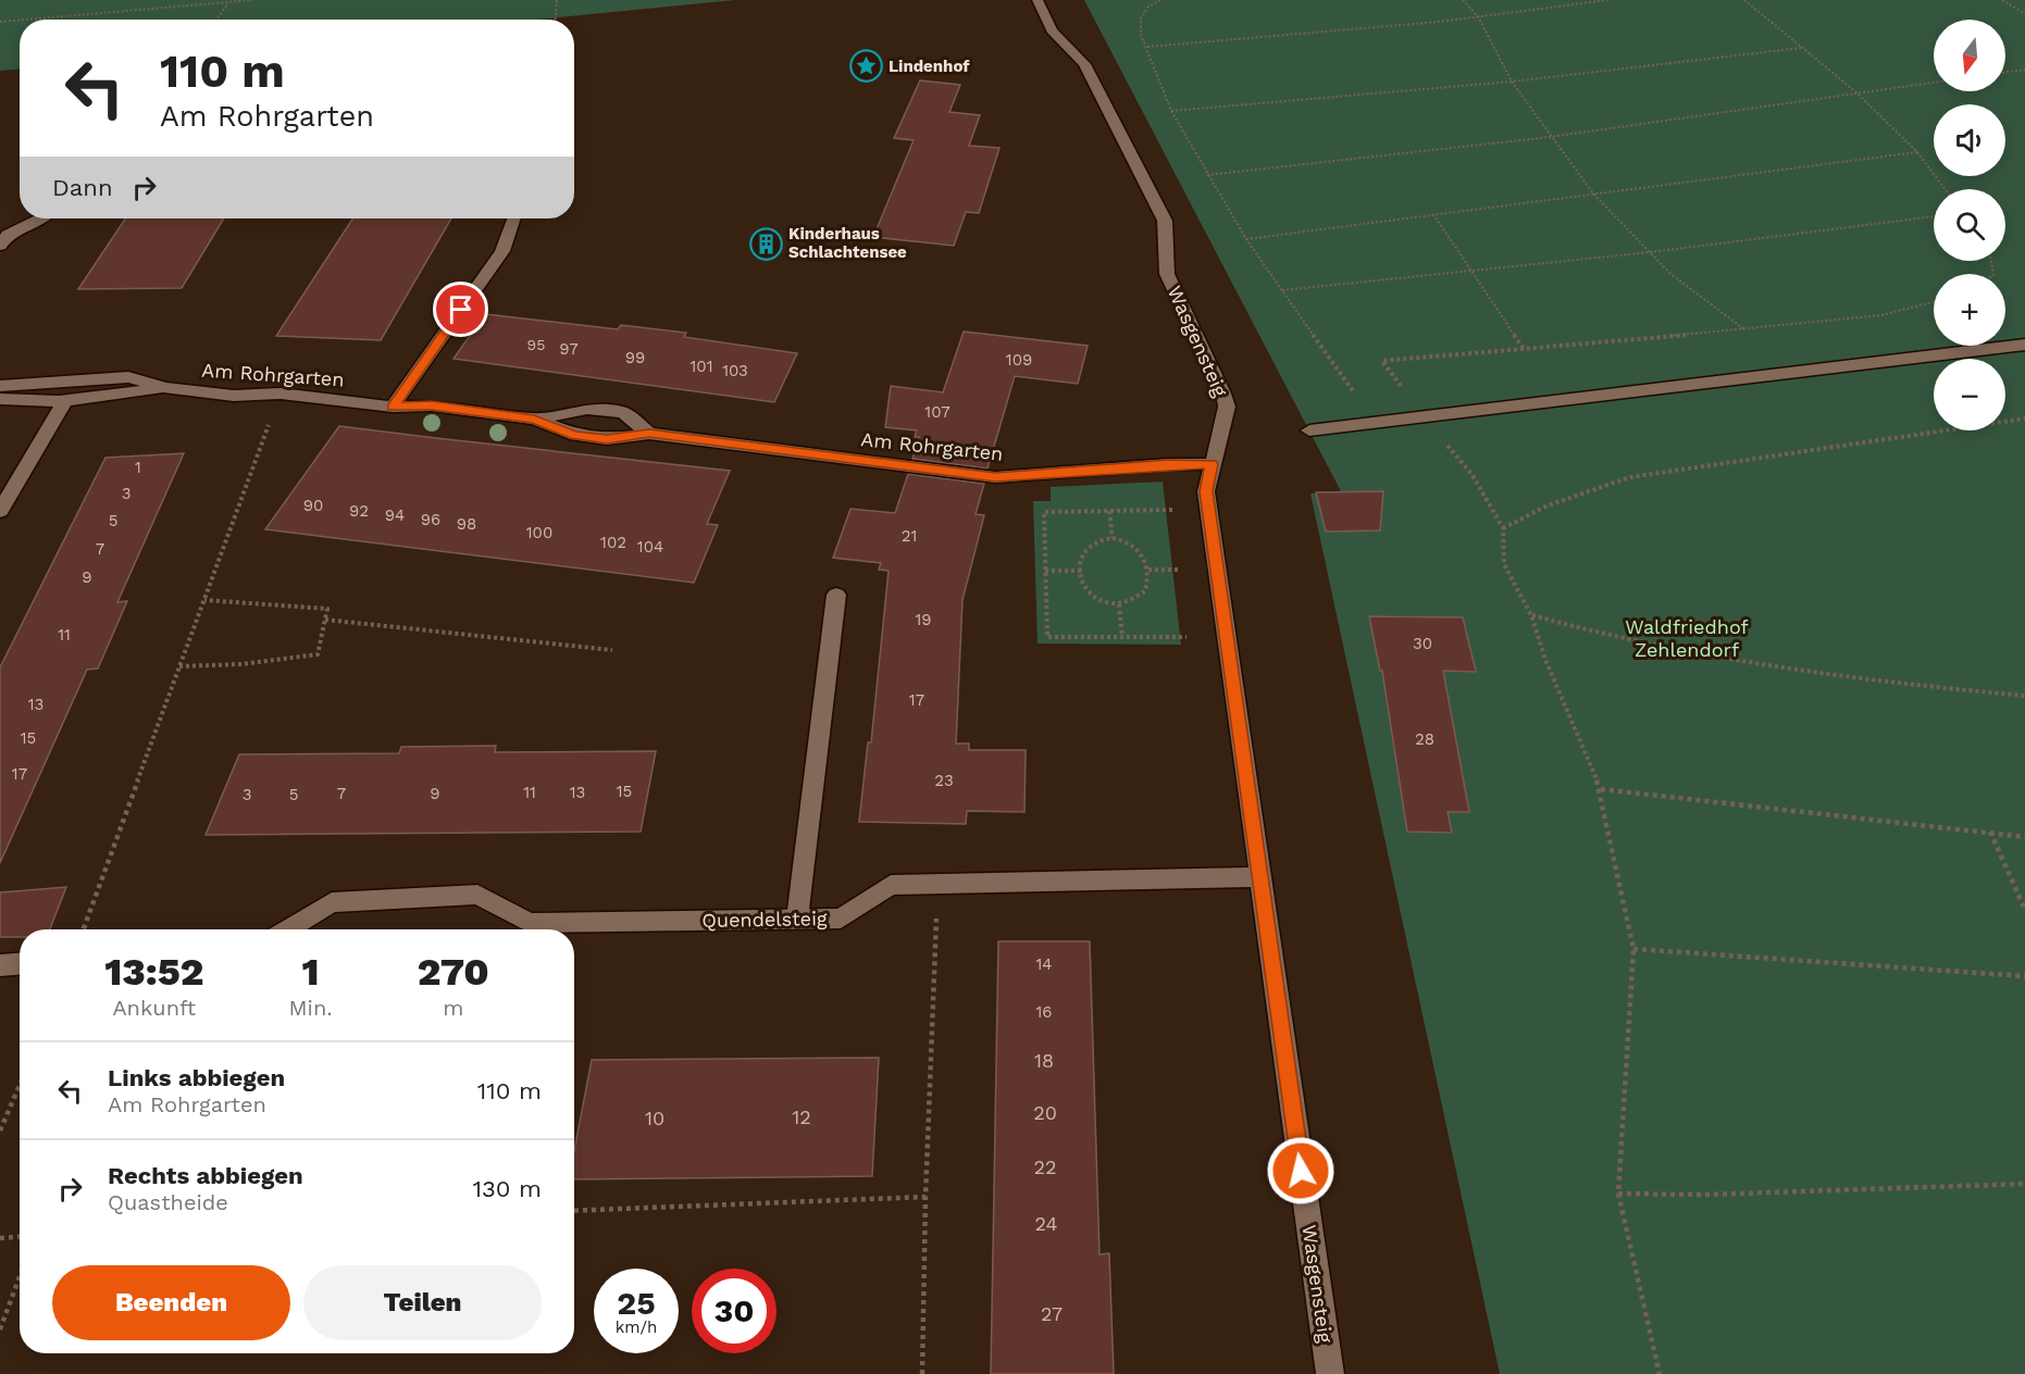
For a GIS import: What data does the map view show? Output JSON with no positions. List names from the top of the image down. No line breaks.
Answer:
{"streets":{"street":["Wasgensteig","Am Rohrgarten","Quendelsteig"]},"crossings":[["Wasgensteig","Am Rohrgarten"],["Wasgensteig","Quendelsteig"]],"parks":["Waldfriedhof Zehlendorf"],"places":{"place":["Lindenhof"],"building":["Kinderhaus Schlachtensee"]},"house_numbers":["95","97","99","109","101","103","107","1","3","90","92","94","96","5","98","100","21","102","104","7","9","19","11","30","17","13","15","28","17","23","15","11","13","7","9","3","5","14","16","18","20","12","10","22","24","27"],"north":"bottom","page":{"map_buttons":["+","−"],"turn":["110 m","Am Rohrgarten"],"then":"Dann","eta":["13:52","Ankunft","1","Min.","270","m"],"list":[{"name":"Links abbiegen","note":"Am Rohrgarten","value":"110 m"},{"name":"Rechts abbiegen","note":"Quastheide","value":"130 m"}],"buttons":["Beenden","Teilen"],"speed":"25 km/h","limit":"30"}}
